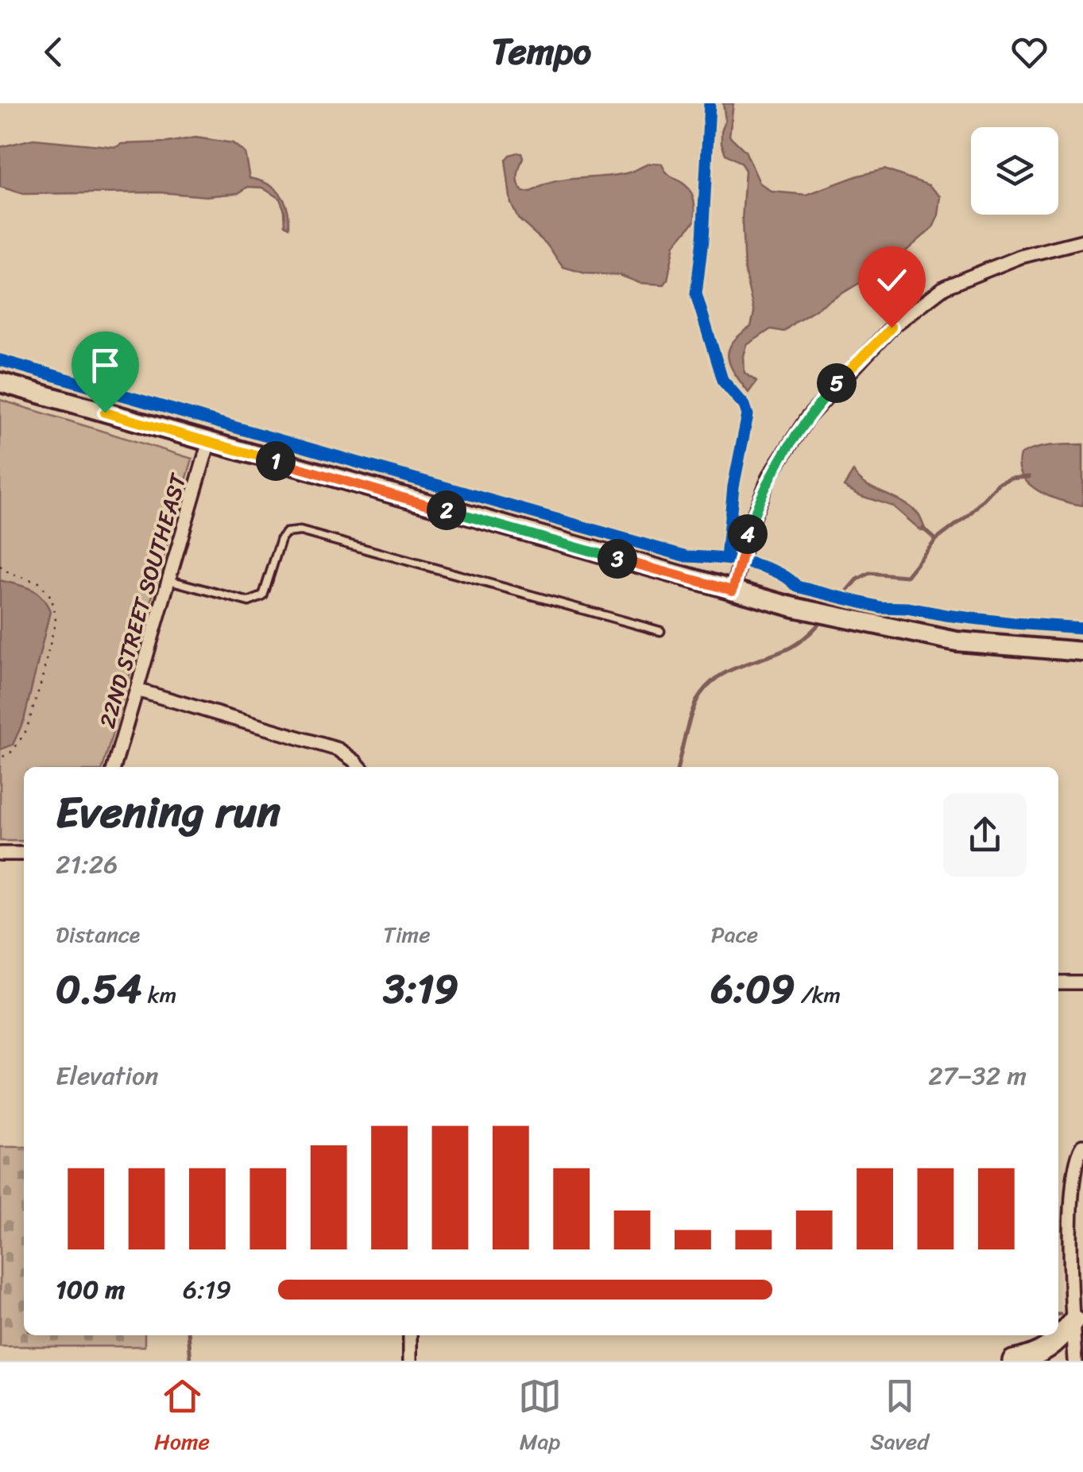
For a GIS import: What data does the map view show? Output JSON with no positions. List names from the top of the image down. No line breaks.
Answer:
{"streets":{"street":["22ND STREET SOUTHEAST"]},"page":{"header":"Tempo","pins":["5","1","2","4","3"],"heading":["Evening run","21:26"],"stats":[["Distance","0.54 km"],["Time","3:19"],["Pace","6:09 /km"]],"chart":["Elevation","27–32 m"],"list":[{"name":"100 m","note":"6:19"}],"tabs":["Home","Map","Saved"]}}
